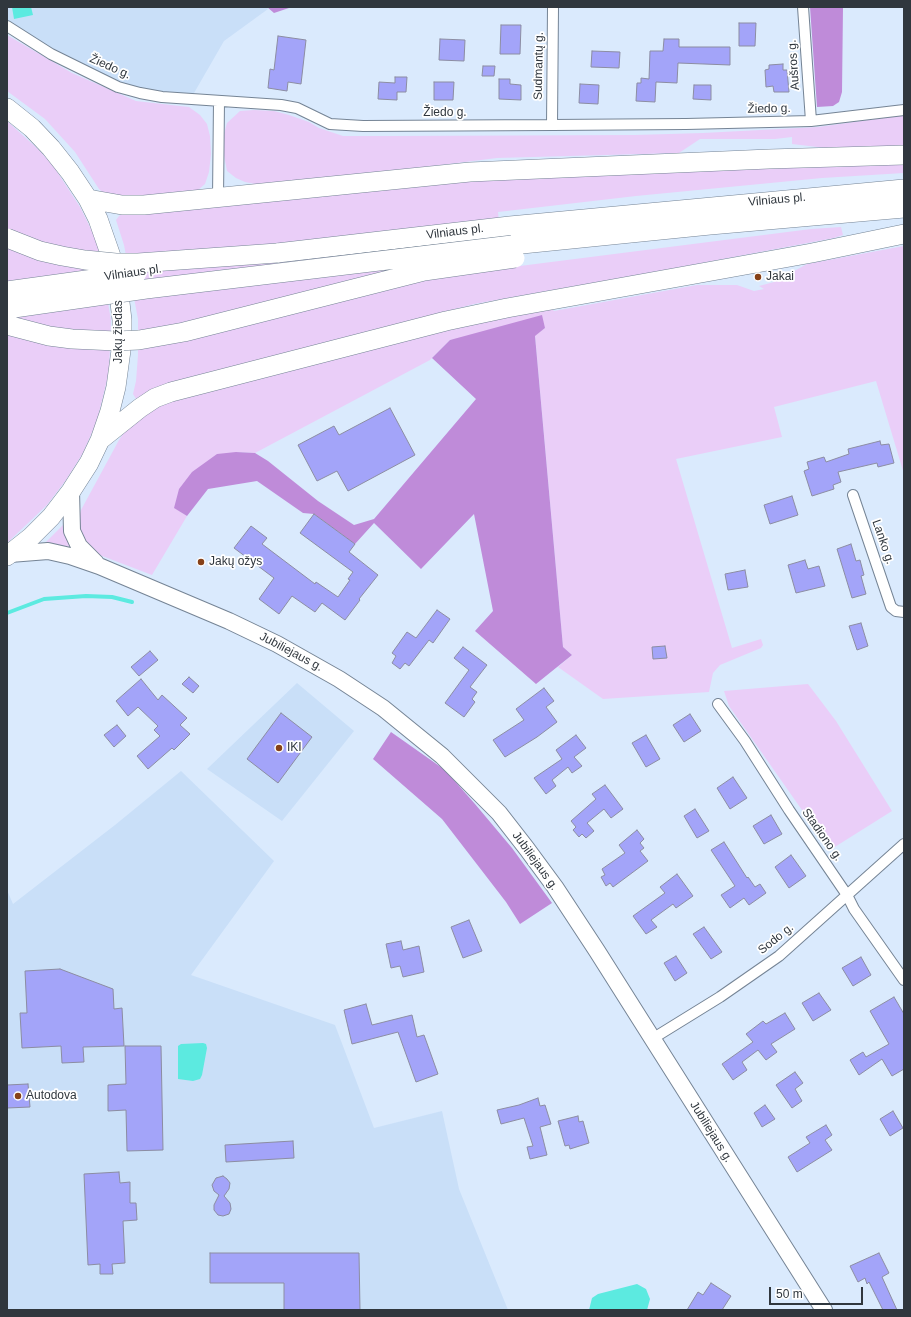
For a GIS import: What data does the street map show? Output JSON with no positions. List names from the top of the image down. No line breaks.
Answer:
{"streets":{"highway":["Vilniaus pl.","Jakų žiedas"],"main road":["Jubiliejaus g."],"street":["Aušros g.","Sudmantų g.","Žiedo g.","Lanko g.","Stadiono g.","Sodo g."]},"crossings":[["Aušros g.","Žiedo g."],["Sudmantų g.","Žiedo g."],["Jakų žiedas","Jubiliejaus g."],["Jubiliejaus g.","Sodo g."],["Stadiono g.","Sodo g."]],"places":["Jakai","Jakų ožys","IKI","Autodova"],"scale_bar":"50 m"}
